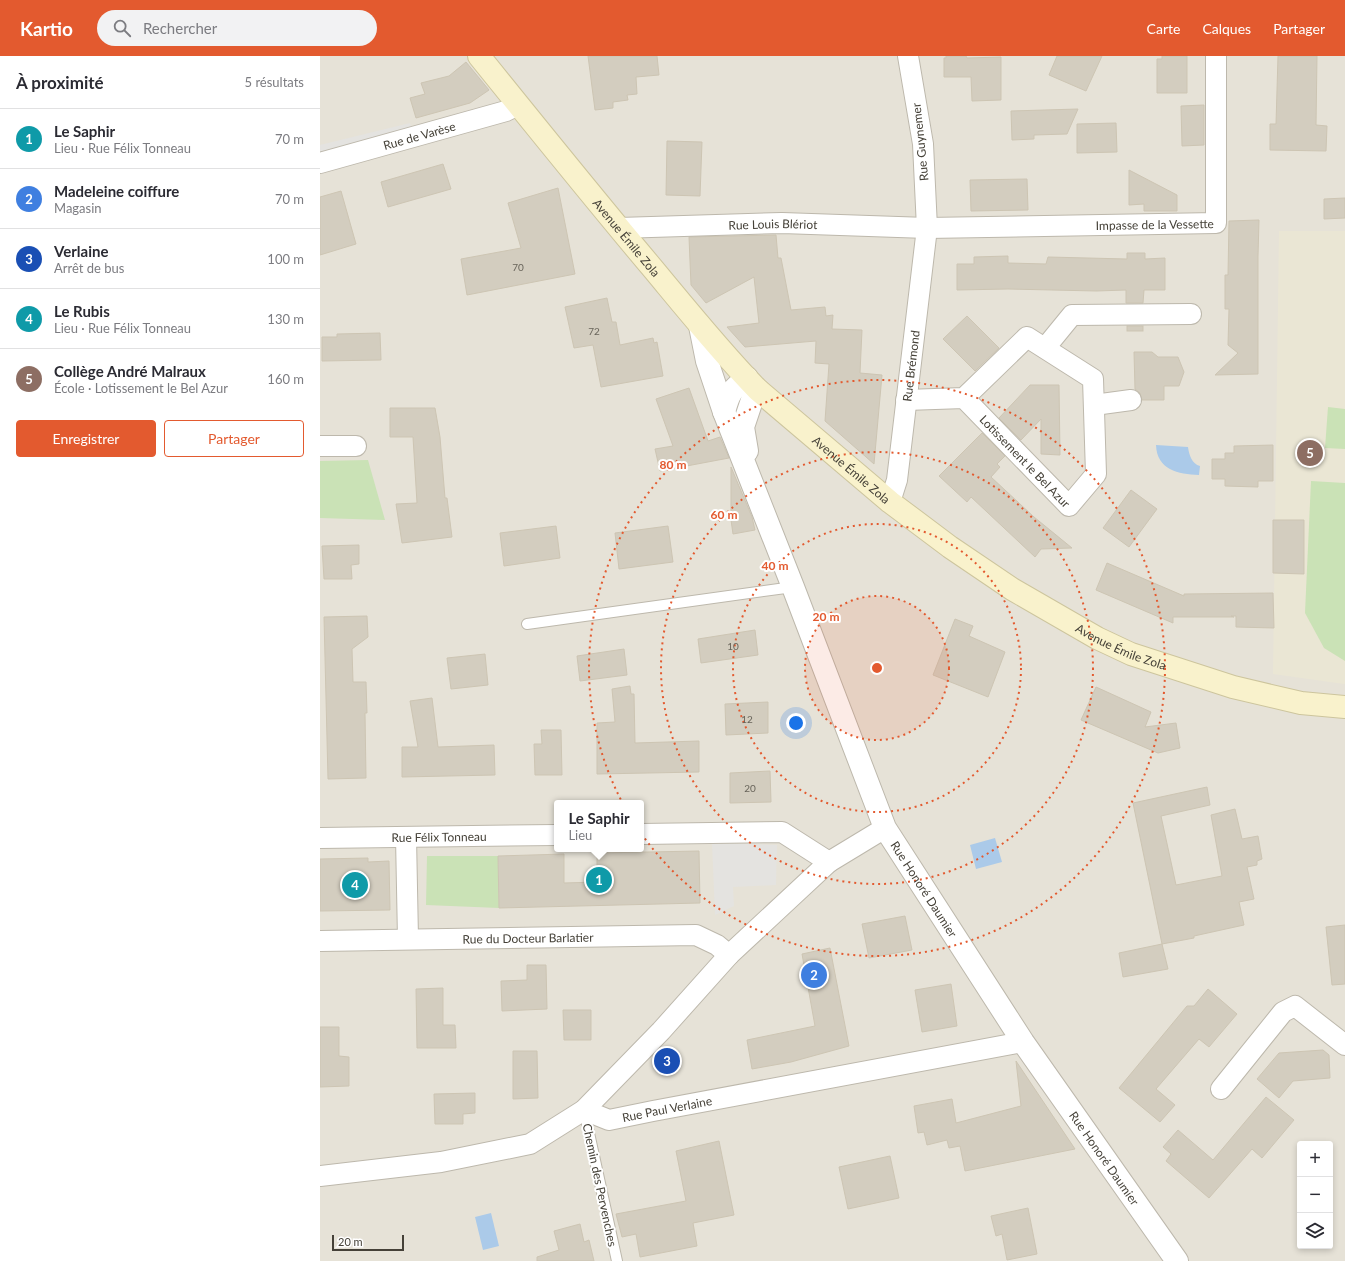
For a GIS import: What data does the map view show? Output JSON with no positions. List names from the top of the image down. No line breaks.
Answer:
{"streets":{"main road":["Avenue Émile Zola"],"street":["Rue de Varèse","Rue Guynemer","Impasse de la Vessette","Rue Louis Blériot","Rue Brémond","Lotissement le Bel Azur","Rue Félix Tonneau","Rue Honoré Daumier","Rue du Docteur Barlatier","Rue Paul Verlaine"],"lane":["Chemin des Pervenches"]},"crossings":[["Rue de Varèse","Avenue Émile Zola"],["Rue Guynemer","Impasse de la Vessette"],["Rue Guynemer","Rue Louis Blériot"],["Rue Guynemer","Rue Brémond"],["Impasse de la Vessette","Rue Louis Blériot"],["Impasse de la Vessette","Rue Brémond"],["Rue Louis Blériot","Avenue Émile Zola"],["Rue Louis Blériot","Rue Brémond"],["Avenue Émile Zola","Rue Brémond"],["Avenue Émile Zola","Rue Honoré Daumier"],["Rue Honoré Daumier","Rue Paul Verlaine"],["Rue Paul Verlaine","Chemin des Pervenches"]],"house_numbers":["70","72","10","12","20"],"scale_bar":"20 m","page":{"header":"Kartio","search":"Rechercher","nav":["Carte","Calques","Partager"],"heading":["À proximité","5 résultats"],"list":[{"mark":"1","name":"Le Saphir","note":"Lieu · Rue Félix Tonneau","value":"70 m"},{"mark":"2","name":"Madeleine coiffure","note":"Magasin","value":"70 m"},{"mark":"3","name":"Verlaine","note":"Arrêt de bus","value":"100 m"},{"mark":"4","name":"Le Rubis","note":"Lieu · Rue Félix Tonneau","value":"130 m"},{"mark":"5","name":"Collège André Malraux","note":"École · Lotissement le Bel Azur","value":"160 m"}],"buttons":["Enregistrer","Partager"],"pins":["5","1","4","2","3"],"popup":["Le Saphir","Lieu"],"map_buttons":["+","−"],"scale":"20 m"},"rings":["80 m","60 m","40 m","20 m"]}
